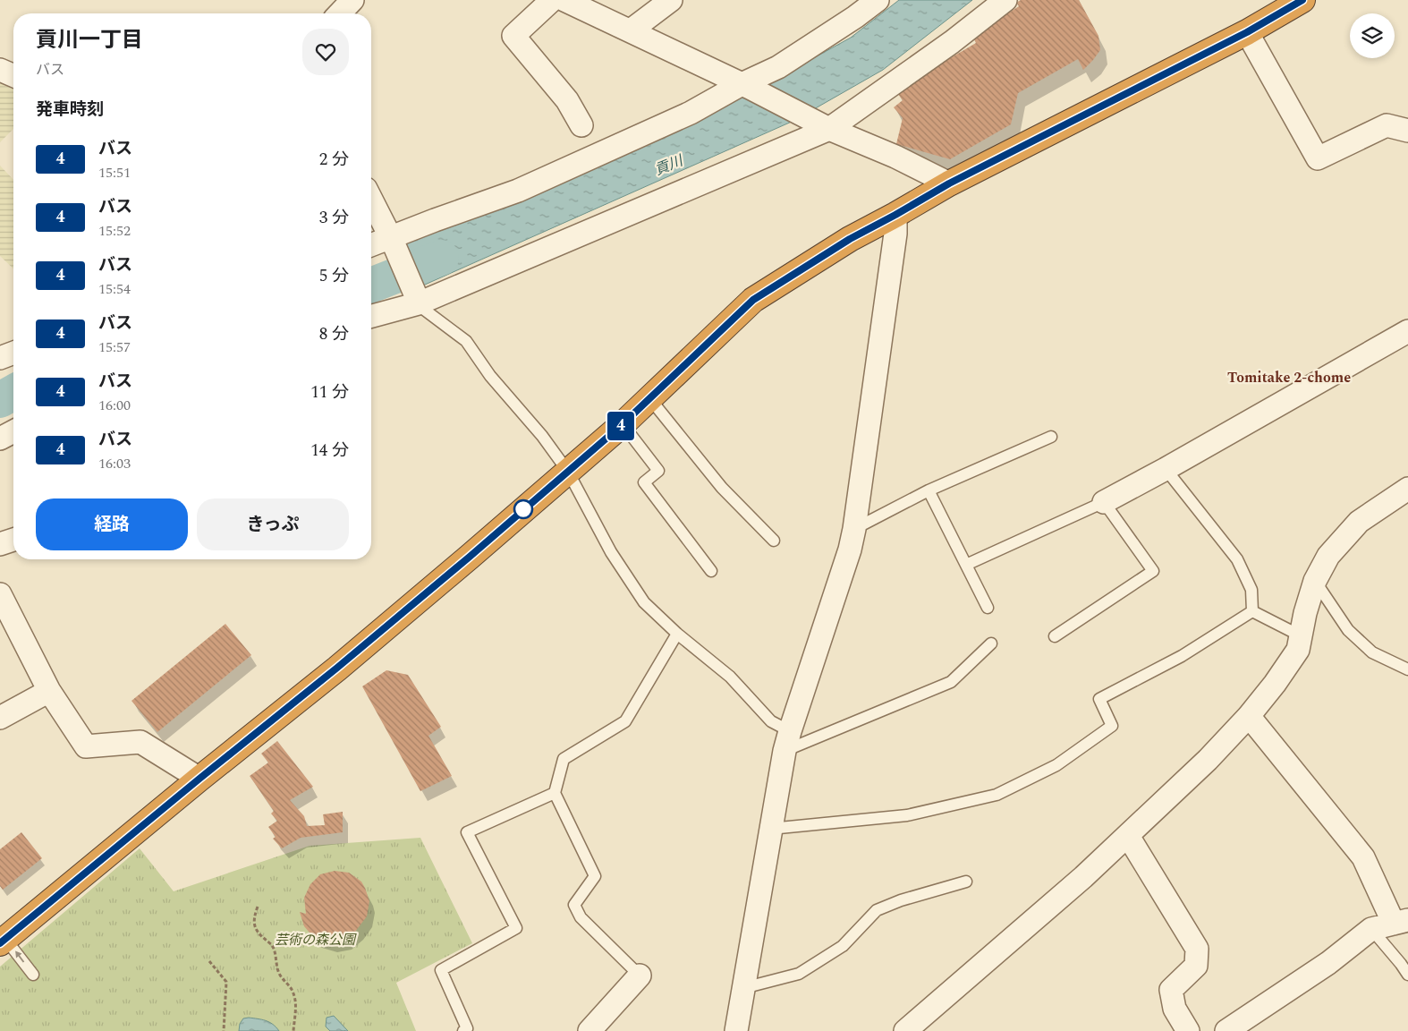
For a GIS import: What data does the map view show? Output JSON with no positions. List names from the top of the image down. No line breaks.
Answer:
{"districts":["Tomitake 2-chome"],"water":["貢川"],"parks":["芸術の森公園"],"lines":["bus line 4"],"page":{"on_map":"4","heading":[["貢川一丁目","バス"],"発車時刻"],"list":[{"mark":"4","name":"バス","note":"15:51","value":"2 分"},{"mark":"4","name":"バス","note":"15:52","value":"3 分"},{"mark":"4","name":"バス","note":"15:54","value":"5 分"},{"mark":"4","name":"バス","note":"15:57","value":"8 分"},{"mark":"4","name":"バス","note":"16:00","value":"11 分"},{"mark":"4","name":"バス","note":"16:03","value":"14 分"}],"buttons":["経路","きっぷ"]}}
